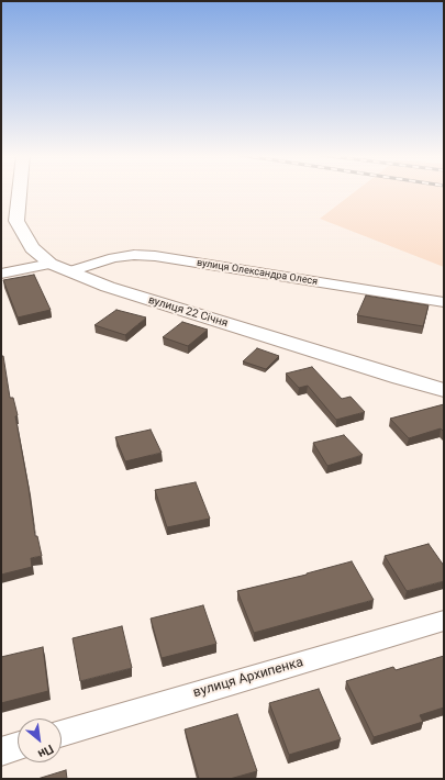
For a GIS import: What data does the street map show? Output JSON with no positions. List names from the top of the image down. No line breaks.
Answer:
{"streets":{"street":["вулиця Олександра Олеся","вулиця 22 Січня","вулиця Архипенка"]},"crossings":[["вулиця Олександра Олеся","вулиця 22 Січня"]],"north":"bottom right"}
